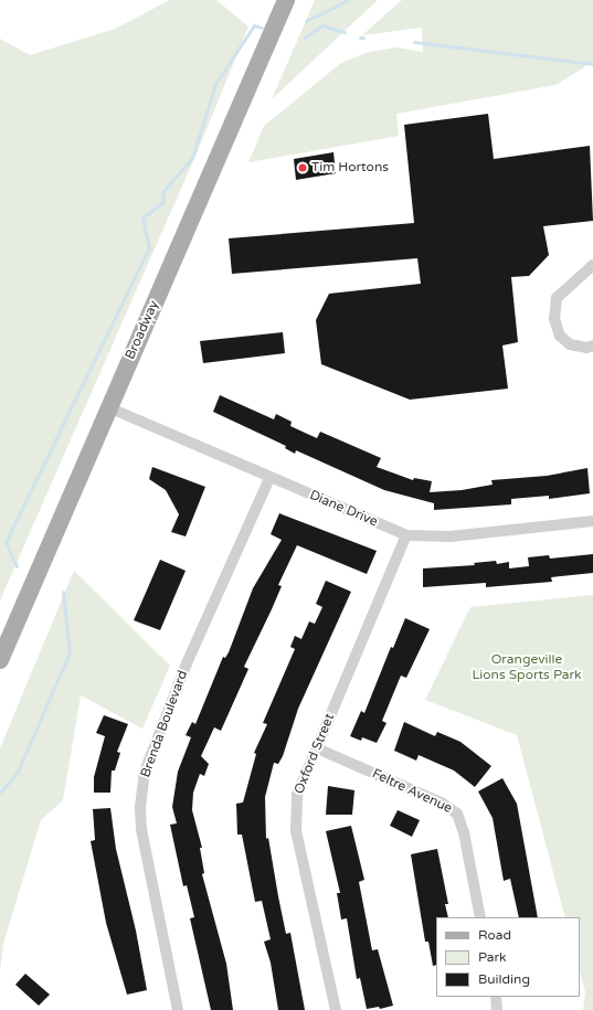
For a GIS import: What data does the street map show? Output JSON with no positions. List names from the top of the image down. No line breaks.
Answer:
{"streets":{"main road":["Broadway"],"street":["Diane Drive","Brenda Boulevard","Oxford Street","Feltre Avenue"]},"crossings":[["Broadway","Diane Drive"],["Diane Drive","Brenda Boulevard"],["Diane Drive","Oxford Street"],["Oxford Street","Feltre Avenue"]],"parks":["Orangeville Lions Sports Park"],"places":["Tim Hortons"],"legend":["Road","Park","Building"]}
